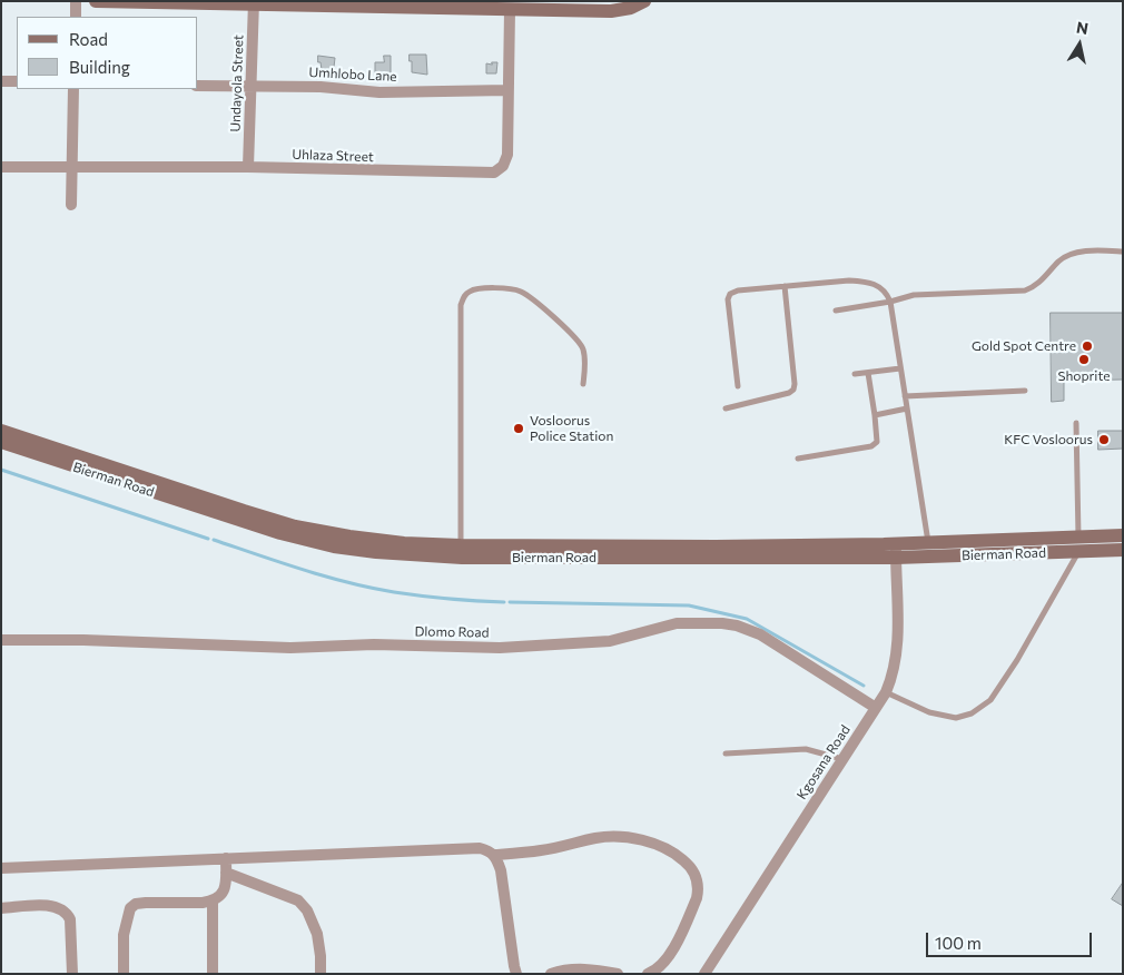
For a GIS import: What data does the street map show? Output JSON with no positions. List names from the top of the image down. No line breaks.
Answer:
{"streets":{"main road":["Bierman Road"],"street":["Umhlobo Lane","Undayola Street","Uhlaza Street","Dlomo Road","Kgosana Road"]},"crossings":[["Umhlobo Lane","Undayola Street"],["Umhlobo Lane","Uhlaza Street"],["Undayola Street","Uhlaza Street"],["Bierman Road","Kgosana Road"],["Dlomo Road","Kgosana Road"]],"places":["Gold Spot Centre","Shoprite","Vosloorus Police Station","KFC Vosloorus"],"legend":["Road","Building"],"scale_bar":"100 m","north":"top"}
